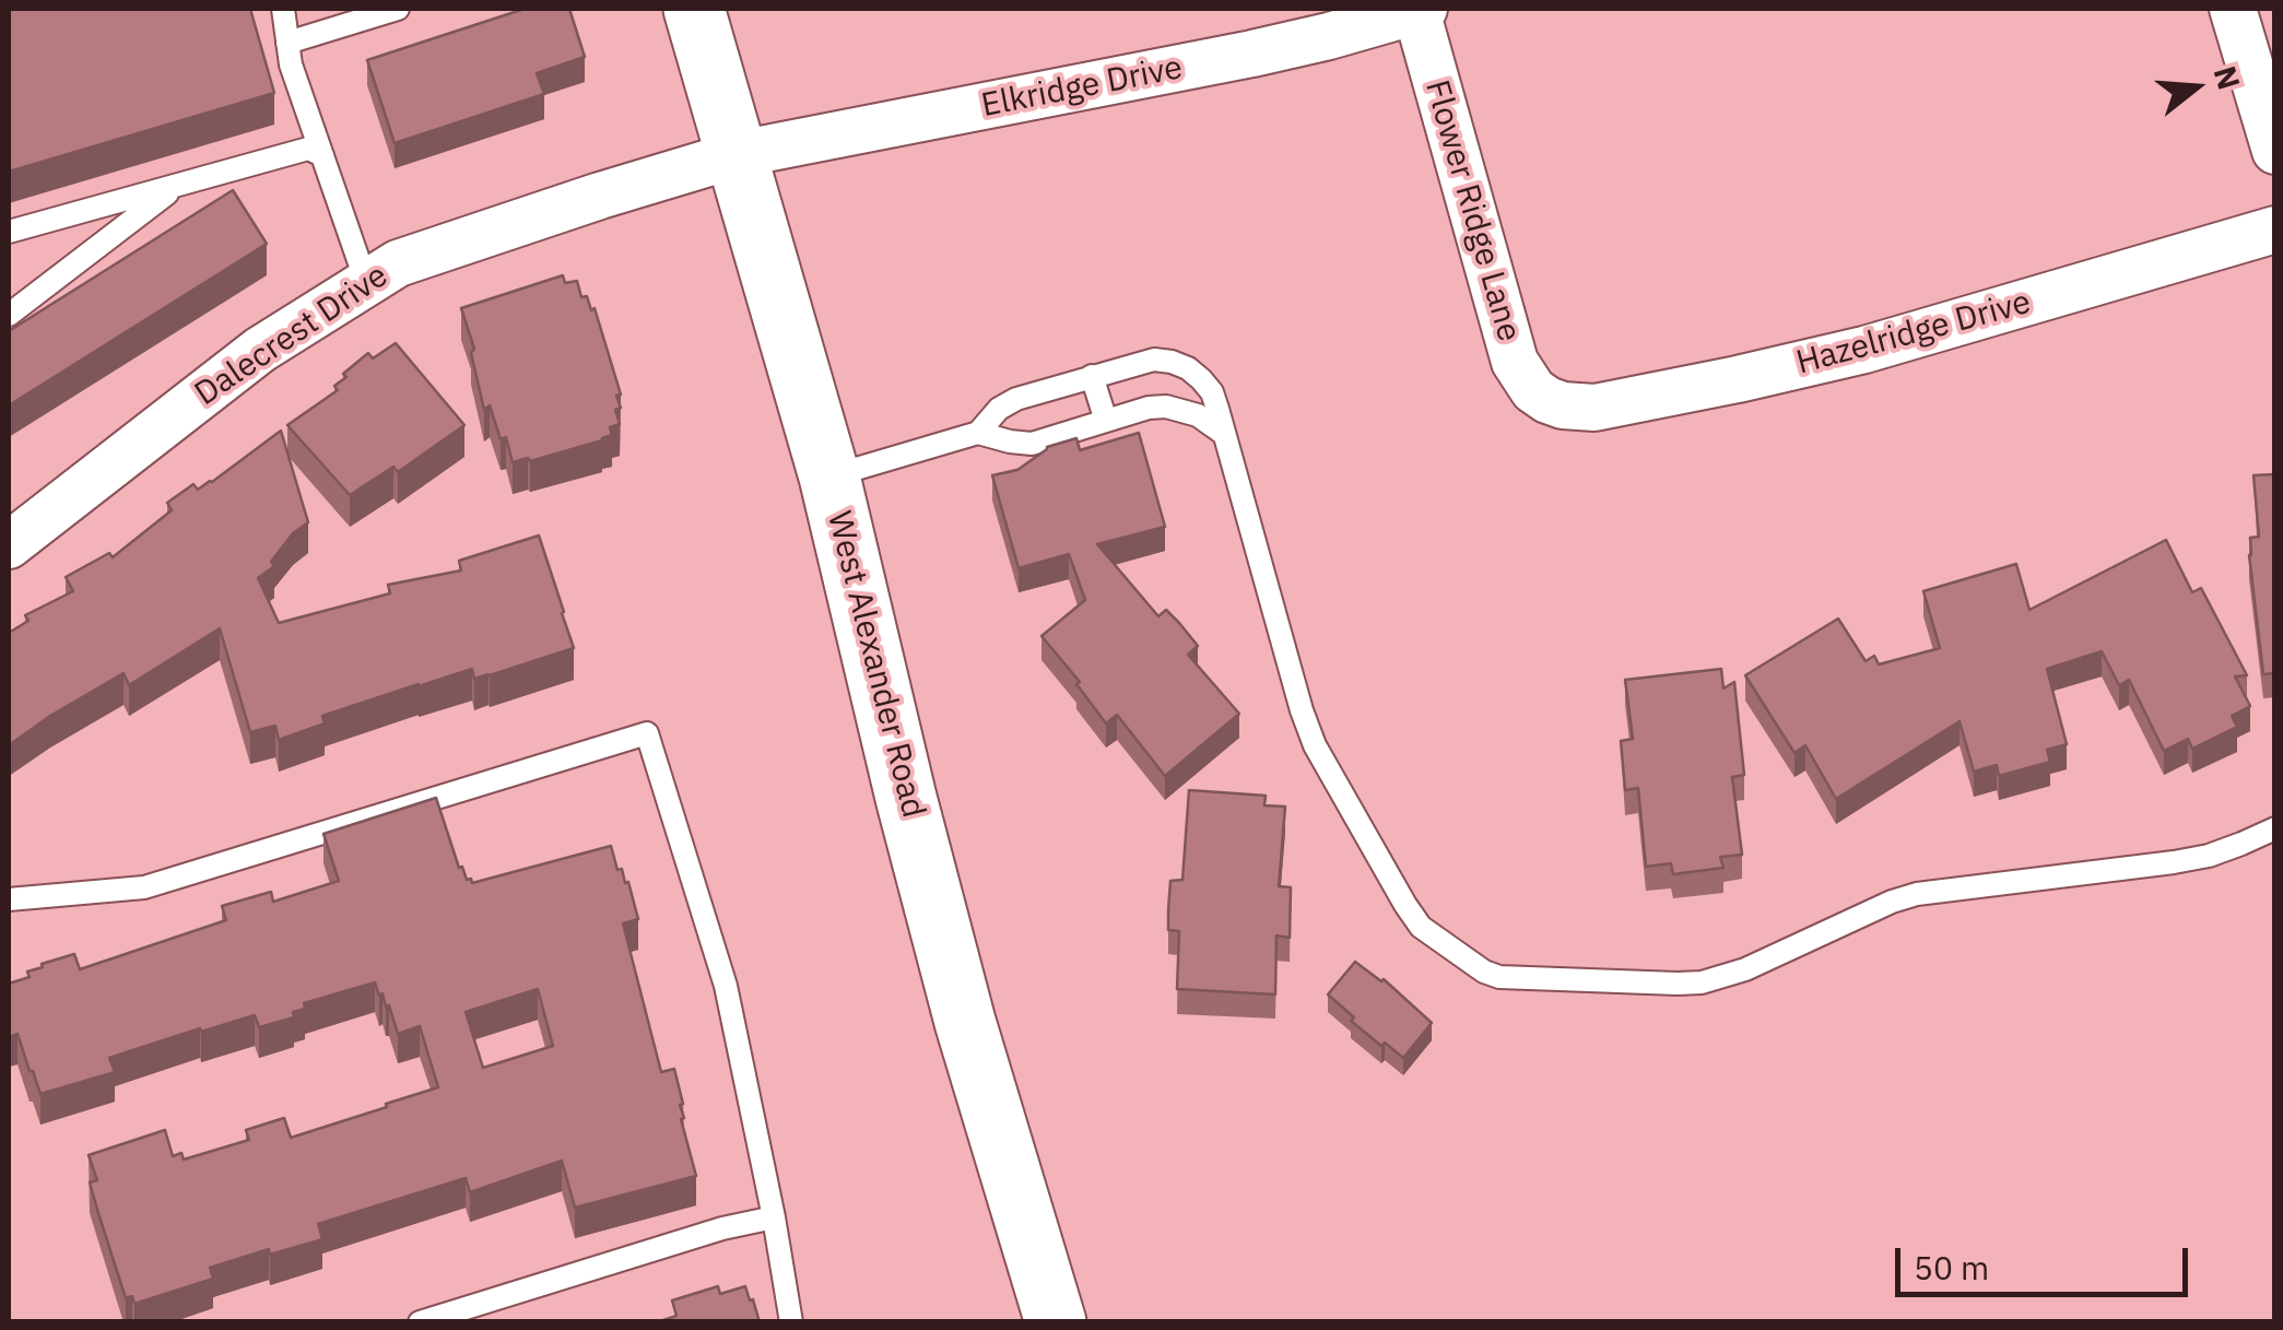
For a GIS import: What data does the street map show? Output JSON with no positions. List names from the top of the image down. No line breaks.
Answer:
{"streets":{"main road":["West Alexander Road"],"street":["Elkridge Drive","Flower Ridge Lane","Hazelridge Drive","Dalecrest Drive"]},"crossings":[["Elkridge Drive","Flower Ridge Lane"],["Elkridge Drive","Dalecrest Drive"],["Elkridge Drive","West Alexander Road"],["Flower Ridge Lane","Hazelridge Drive"],["Dalecrest Drive","West Alexander Road"]],"scale_bar":"50 m","north":"right"}
